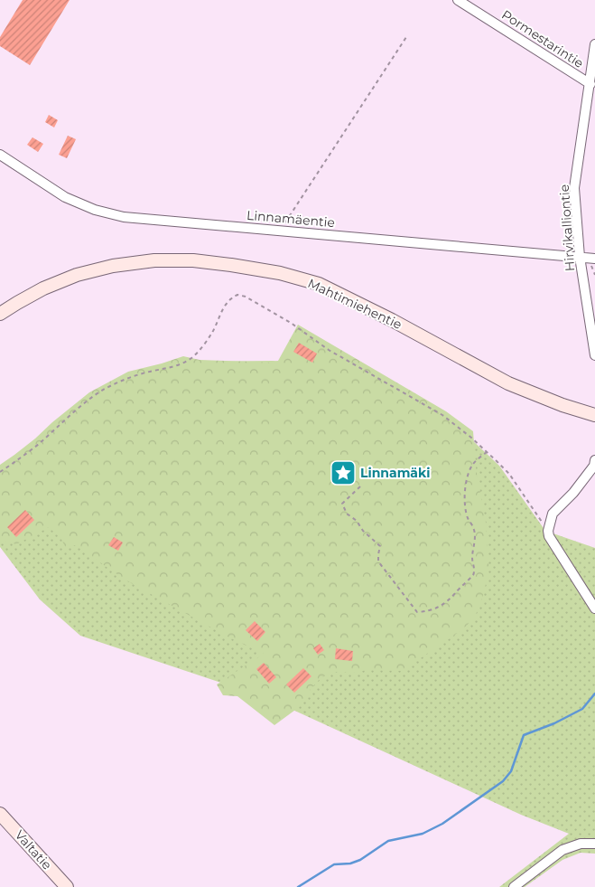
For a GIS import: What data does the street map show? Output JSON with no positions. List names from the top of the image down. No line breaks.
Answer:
{"streets":{"main road":["Mahtimiehentie","Valtatie"],"street":["Pormestarintie","Linnamäentie","Hirvikalliontie"]},"crossings":[["Pormestarintie","Hirvikalliontie"],["Linnamäentie","Hirvikalliontie"]],"places":{"place":["Linnamäki"]}}
